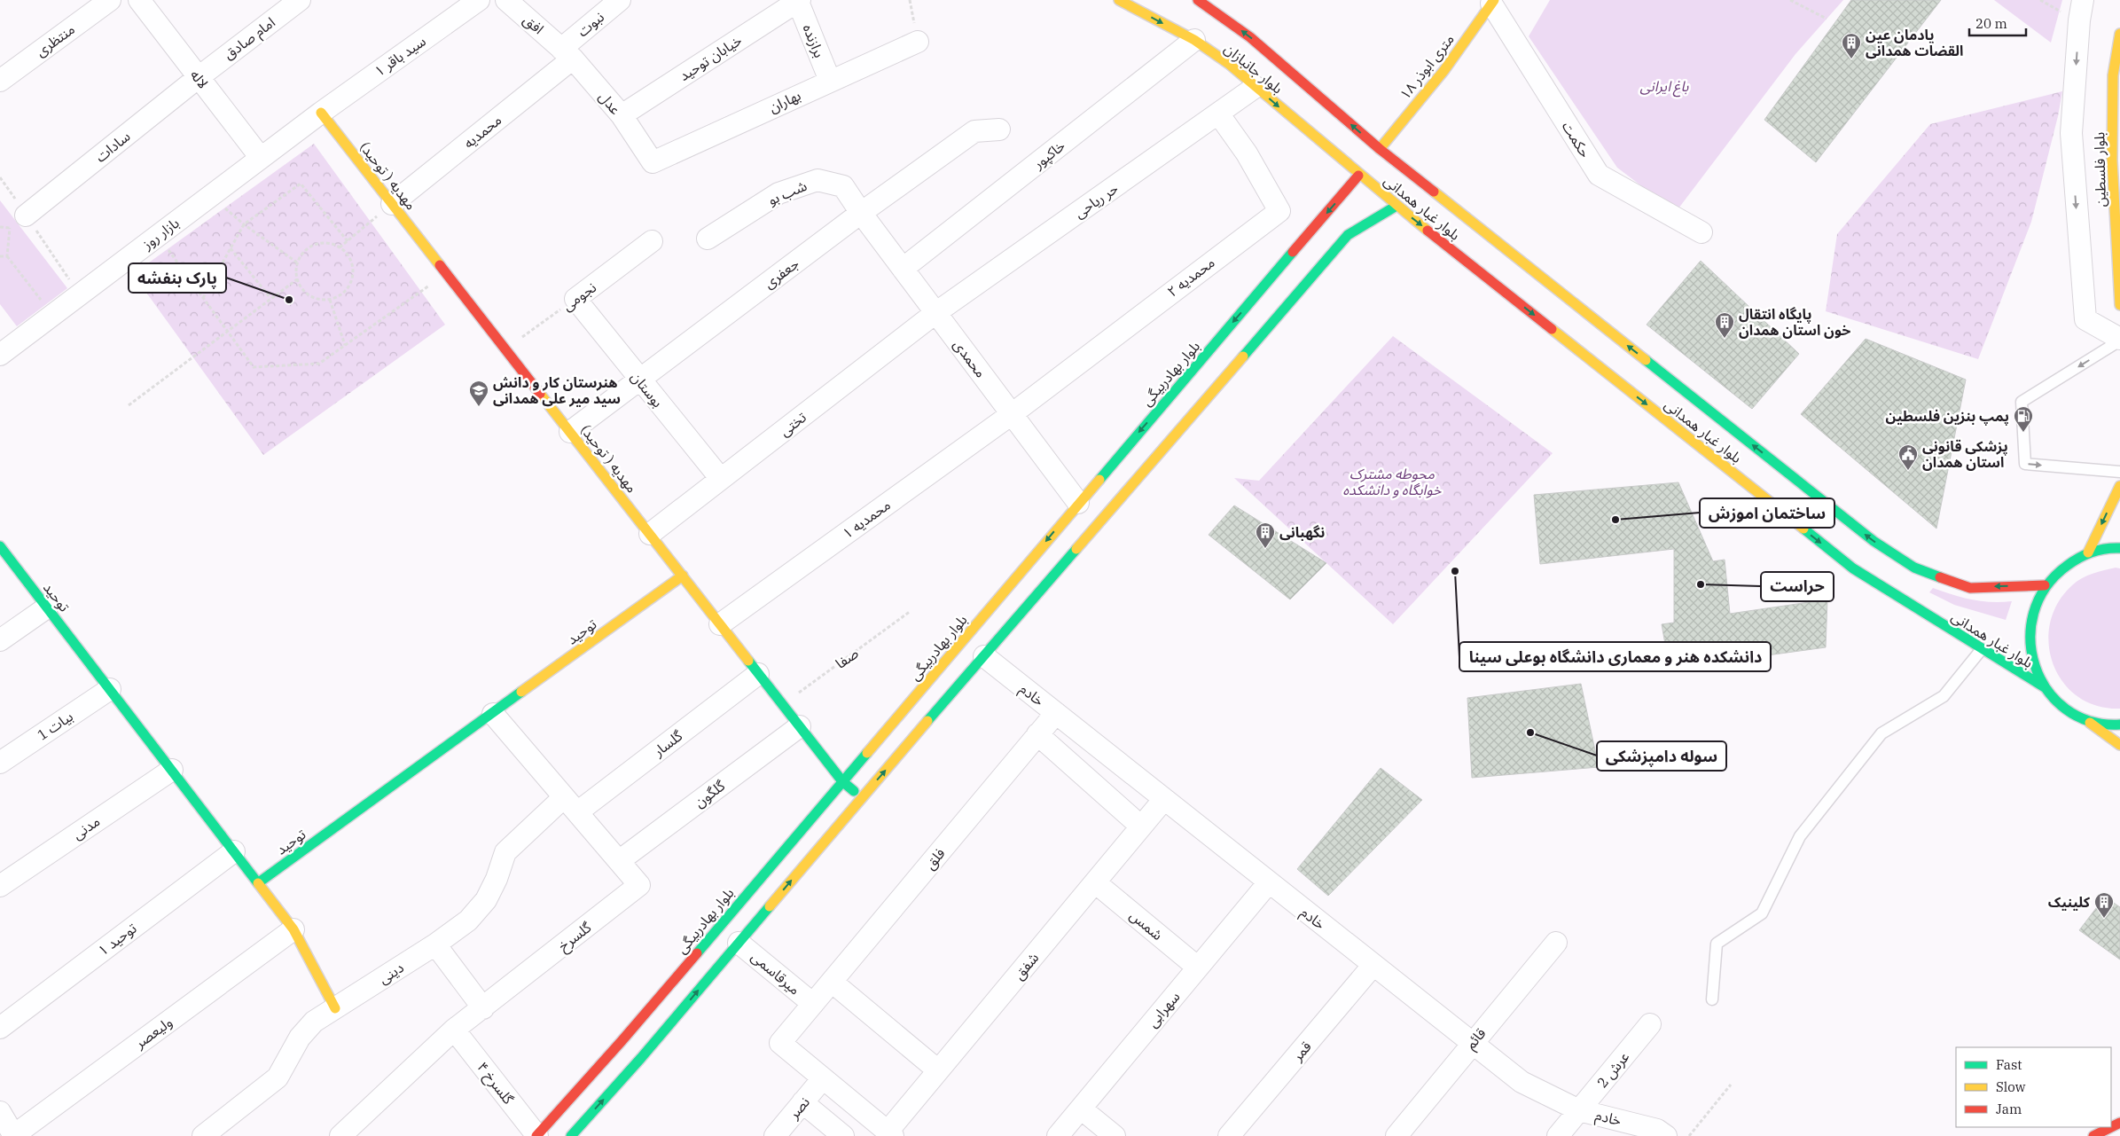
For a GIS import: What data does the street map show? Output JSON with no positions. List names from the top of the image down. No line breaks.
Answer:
{"streets":{"main road":["۱۸ متری ابوذر","بلوار جانبازان","بلوار فلسطین","مهدیه ( توحید)","بلوار غبار همدانی","بلوار بهادربیگی","توحید"],"street":["افق","نبوت","امام صادق","منتظری","برازنده","سید باقر ۱","خیابان توحید","لاله","بهاران","عدل","محمدیه","حکمت","سادات","خاکپور","شب بو","حر ریاحی","بازار روز","جعفری","محمدیه ۲","نجومی","محمدی","بوستان","تختی","محمدیه ۱","خادم","بیات 1","گلسار","گلگون","مدنی","فلق","شمس","گلسرخ","توحید ۱","شفق","دینی","میرقاسمی","سهرابی","ولیعصر","قائم","قمر","عرش 2","گلسرخ ۴","نصر"],"path":["صفا"]},"crossings":[["افق","نبوت"],["افق","عدل"],["افق","محمدیه"],["نبوت","عدل"],["نبوت","محمدیه"],["امام صادق","لاله"],["امام صادق","سادات"],["برازنده","خیابان توحید"],["برازنده","بهاران"],["سید باقر ۱","مهدیه ( توحید)"],["سید باقر ۱","بازار روز"],["خیابان توحید","عدل"],["۱۸ متری ابوذر","بلوار جانبازان"],["۱۸ متری ابوذر","حکمت"],["بلوار جانبازان","خاکپور"],["بلوار جانبازان","حر ریاحی"],["بلوار جانبازان","بلوار غبار همدانی"],["بلوار جانبازان","بلوار بهادربیگی"],["لاله","سادات"],["لاله","بازار روز"],["بهاران","عدل"],["عدل","محمدیه"],["محمدیه","مهدیه ( توحید)"],["خاکپور","محمدی"],["مهدیه ( توحید)","بازار روز"],["مهدیه ( توحید)","جعفری"],["مهدیه ( توحید)","نجومی"],["مهدیه ( توحید)","بلوار بهادربیگی"],["مهدیه ( توحید)","تختی"],["مهدیه ( توحید)","محمدیه ۱"],["مهدیه ( توحید)","توحید"],["مهدیه ( توحید)","صفا"],["مهدیه ( توحید)","گلسار"],["مهدیه ( توحید)","گلگون"],["شب بو","جعفری"],["شب بو","محمدی"],["حر ریاحی","محمدیه ۲"],["حر ریاحی","محمدی"],["حر ریاحی","تختی"],["بلوار غبار همدانی","بلوار بهادربیگی"],["جعفری","محمدی"],["جعفری","بوستان"],["محمدیه ۲","محمدی"],["محمدیه ۲","محمدیه ۱"],["نجومی","بوستان"],["محمدی","بلوار بهادربیگی"],["محمدی","تختی"],["محمدی","محمدیه ۱"],["بلوار بهادربیگی","گلسرخ ۴"],["بوستان","تختی"],["توحید","بیات 1"],["توحید","مدنی"],["توحید","گلسرخ"],["توحید","توحید ۱"],["خادم","فلق"],["خادم","شفق"],["خادم","سهرابی"],["خادم","قائم"],["خادم","قمر"],["خادم","عرش 2"],["گلسار","گلسرخ"],["گلسار","دینی"],["گلگون","گلسرخ"],["فلق","میرقاسمی"],["فلق","نصر"],["شمس","شفق"],["شمس","سهرابی"],["گلسرخ","دینی"],["گلسرخ","گلسرخ ۴"]],"parks":["باغ ایرانی","محوطه مشترک خوابگاه و دانشکده"],"places":{"building":["یادمان عین القضات همدانی","پایگاه انتقال خون استان همدان","نگهبانی","کلینیک"],"other":["پارک بنفشه","ساختمان اموزش","دانشکده هنر و معماری دانشگاه بوعلی سینا","حراست","سوله دامپزشکی"],"school or university":["هنرستان کار و دانش سید میر علی همدانی"],"fuel station":["پمپ بنزین فلسطین"],"public building":["پزشکی قانونی استان همدان"]},"legend":["Fast","Slow","Jam"],"scale_bar":"20 m"}
